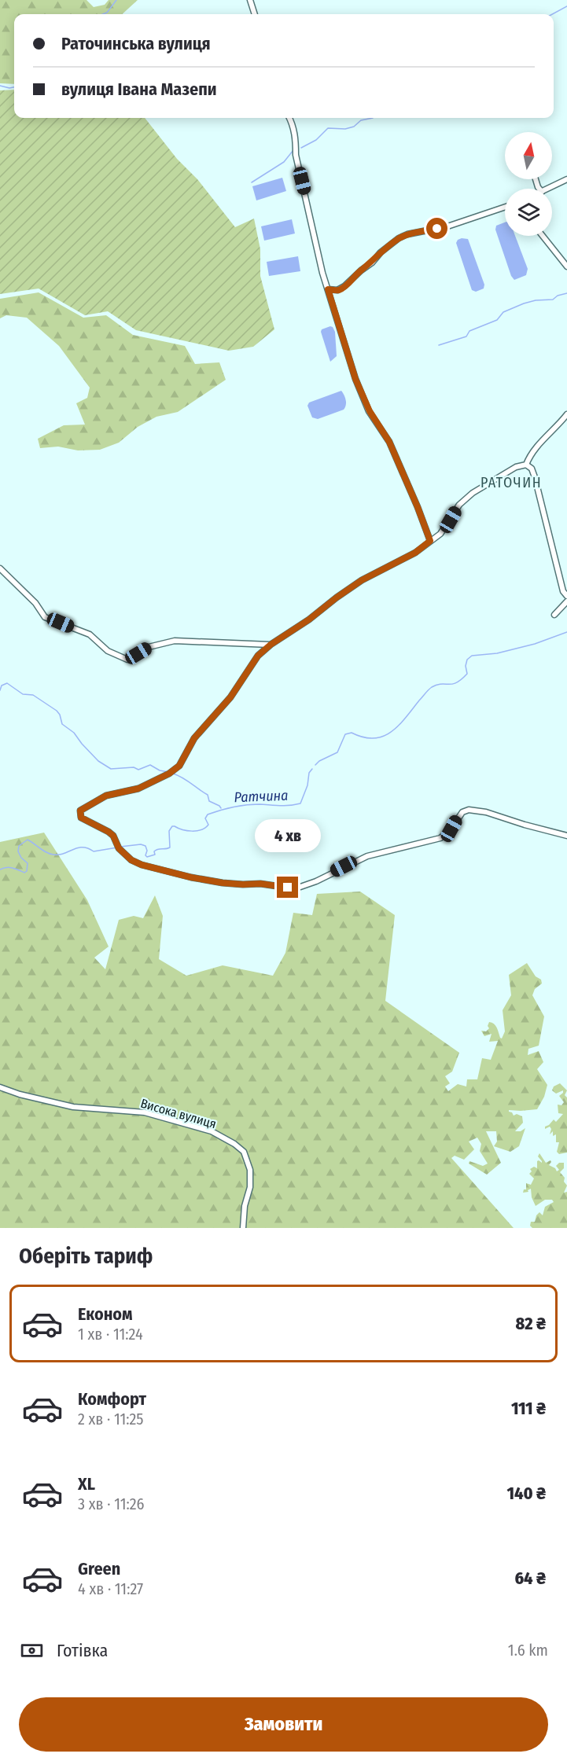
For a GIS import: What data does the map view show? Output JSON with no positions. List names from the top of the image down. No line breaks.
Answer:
{"streets":{"street":["Висока вулиця"]},"districts":["РАТОЧИН"],"water":["Ратчина"],"north":"top","page":{"banner":["Раточинська вулиця","вулиця Івана Мазепи"],"bubble":"4 хв","heading":"Оберіть тариф","list":[{"name":"Економ","note":"1 хв · 11:24","value":"82 ₴"},{"name":"Комфорт","note":"2 хв · 11:25","value":"111 ₴"},{"name":"XL","note":"3 хв · 11:26","value":"140 ₴"},{"name":"Green","note":"4 хв · 11:27","value":"64 ₴"}],"pay":["Готівка","1.6 km"],"buttons":"Замовити"}}
